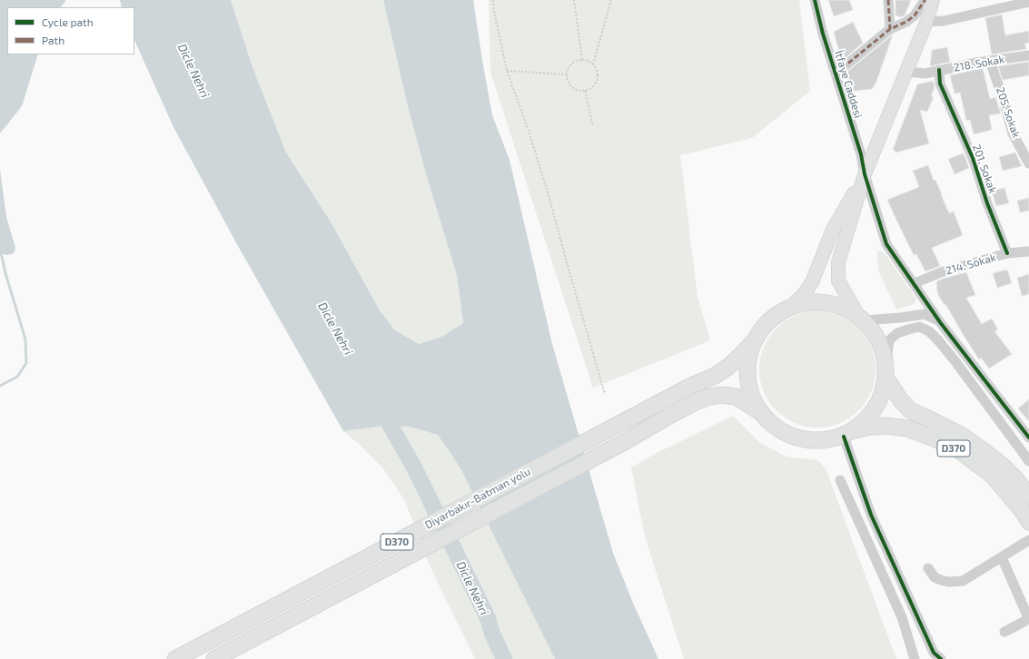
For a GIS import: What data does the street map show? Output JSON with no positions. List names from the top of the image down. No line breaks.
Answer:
{"streets":{"highway":["D370","Diyarbakır-Batman yolu"],"street":["218. Sokak","İtfaye Caddesi","205. Sokak","201. Sokak","214. Sokak"]},"crossings":[["218. Sokak","205. Sokak"],["218. Sokak","201. Sokak"],["İtfaye Caddesi","214. Sokak"],["201. Sokak","214. Sokak"]],"water":["Dicle Nehri"],"legend":["Cycle path","Path"]}
